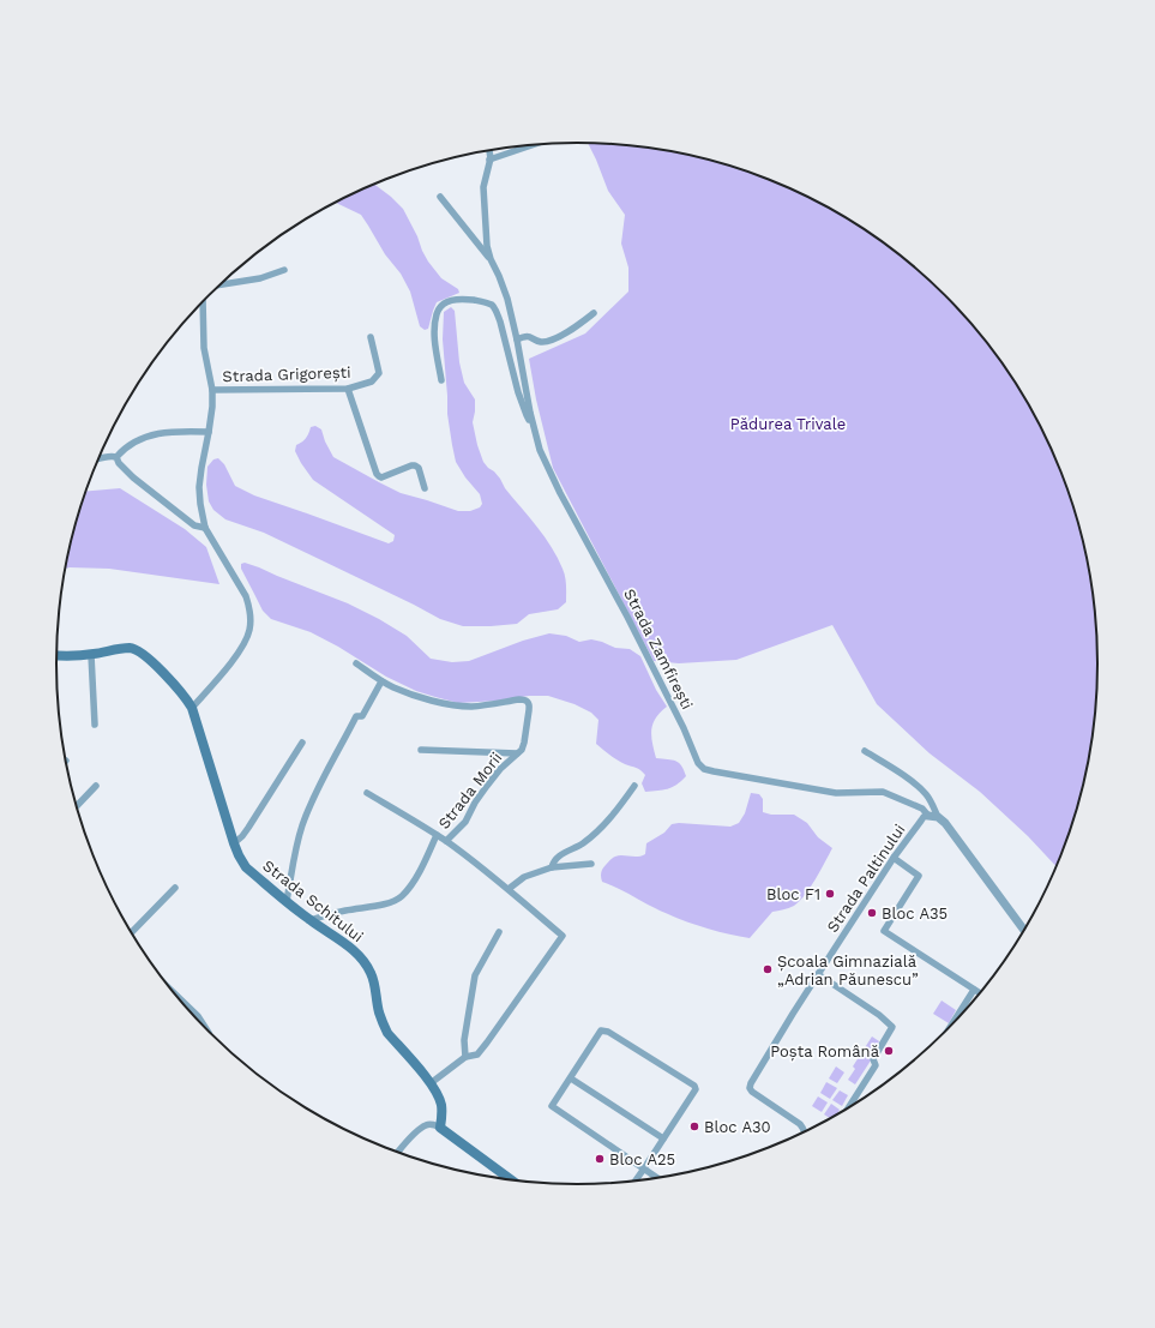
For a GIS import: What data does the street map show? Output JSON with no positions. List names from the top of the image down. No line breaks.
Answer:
{"streets":{"main road":["Strada Schitului"],"street":["Strada Grigorești","Strada Zamfirești","Strada Morii","Strada Paltinului"]},"crossings":[["Strada Grigorești","Strada Schitului"],["Strada Zamfirești","Strada Paltinului"],["Strada Morii","Strada Schitului"]],"parks":["Pădurea Trivale"],"places":["Bloc F1","Bloc A35","Școala Gimnazială „Adrian Păunescu”","Poșta Română","Bloc A30","Bloc A25"]}
